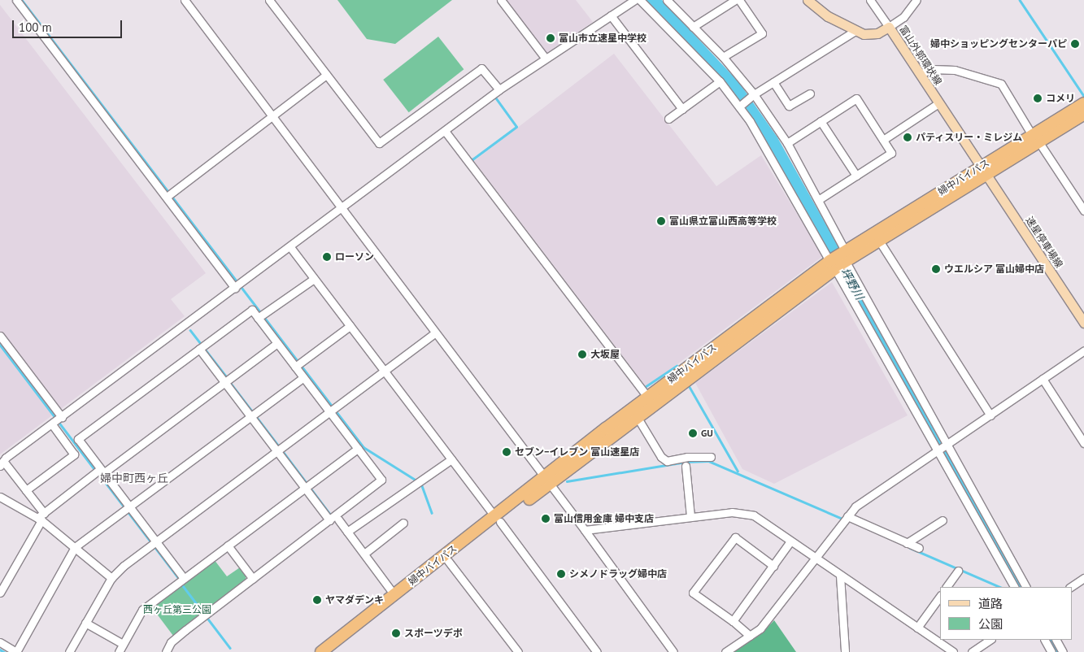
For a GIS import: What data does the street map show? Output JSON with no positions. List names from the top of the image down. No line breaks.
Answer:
{"streets":{"highway":["婦中バイパス"],"main road":["富山外郭環状線","速星停車場線"]},"crossings":[["富山外郭環状線","婦中バイパス"],["富山外郭環状線","速星停車場線"],["婦中バイパス","速星停車場線"]],"districts":["婦中町西ヶ丘"],"water":["坪野川"],"parks":["西ヶ丘第三公園"],"places":["富山市立速星中学校","婦中ショッピングセンターパピ","コメリ","パティスリー・ミレジム","富山県立富山西高等学校","ローソン","ウエルシア 富山婦中店","大坂屋","GU","セブン−イレブン 富山速星店","富山信用金庫 婦中支店","シメノドラッグ婦中店","ヤマダデンキ","スポーツデポ"],"legend":["道路","公園"],"scale_bar":"100 m"}
